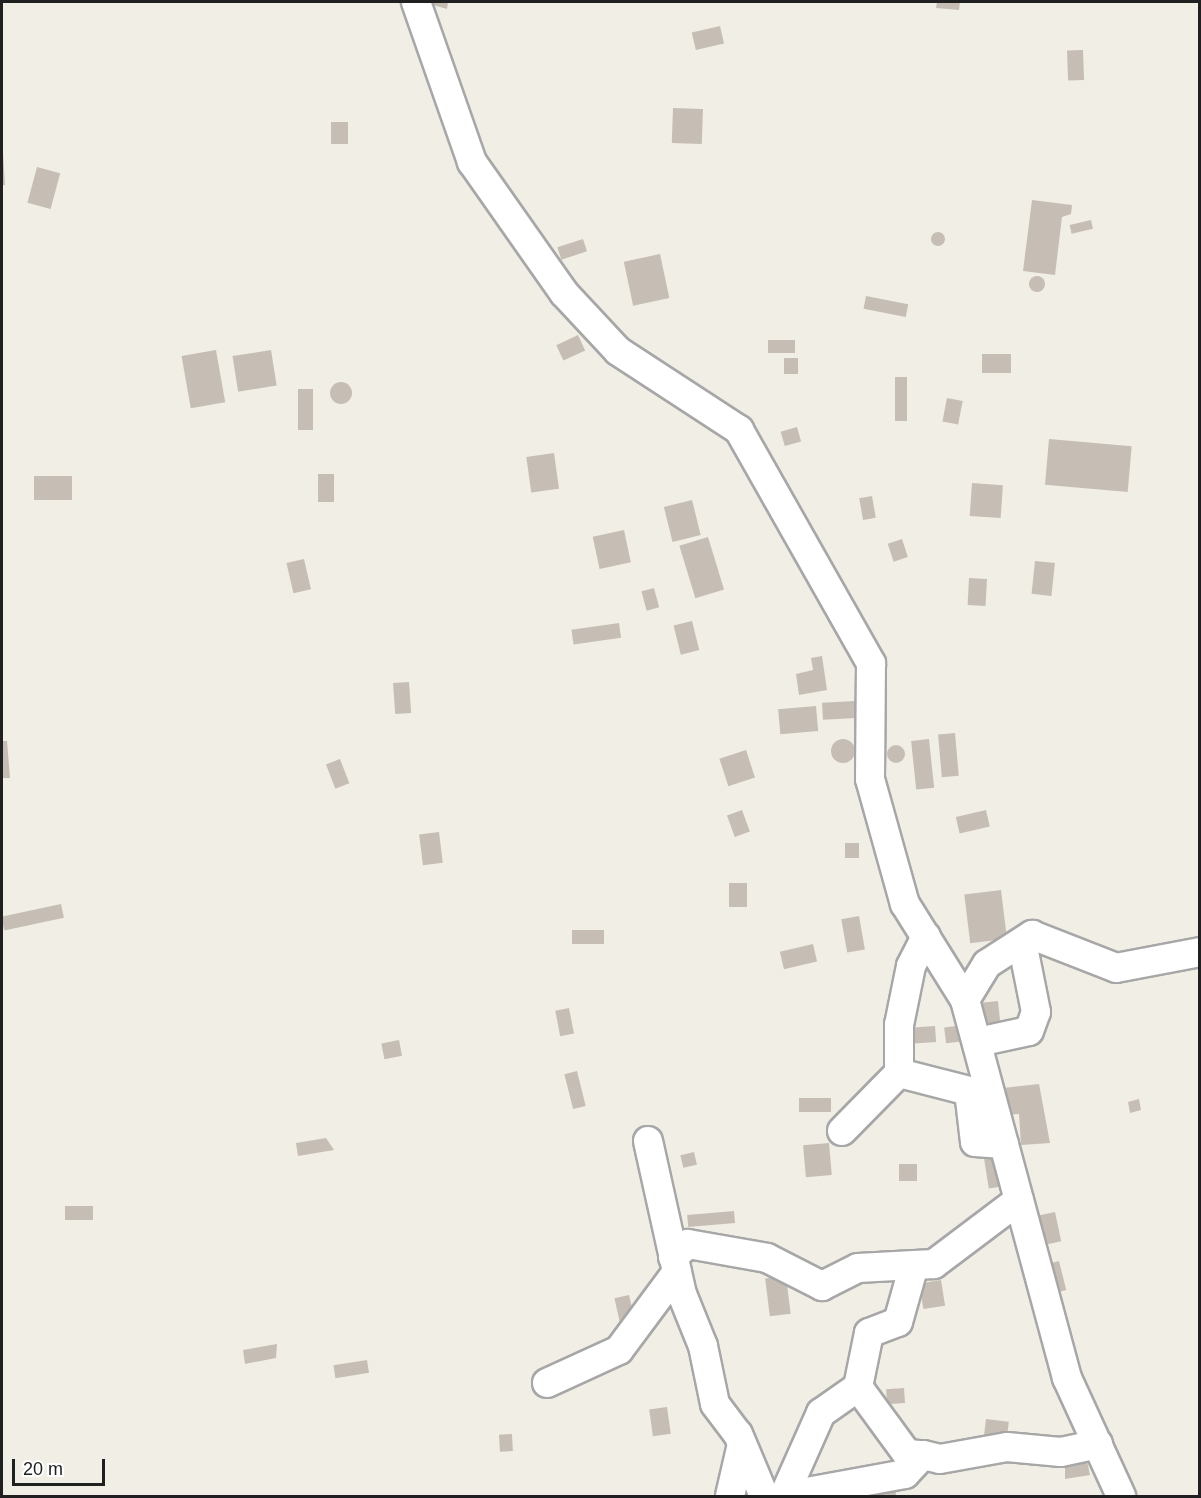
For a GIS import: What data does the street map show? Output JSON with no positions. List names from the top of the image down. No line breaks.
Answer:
{"scale_bar":"20 m"}
